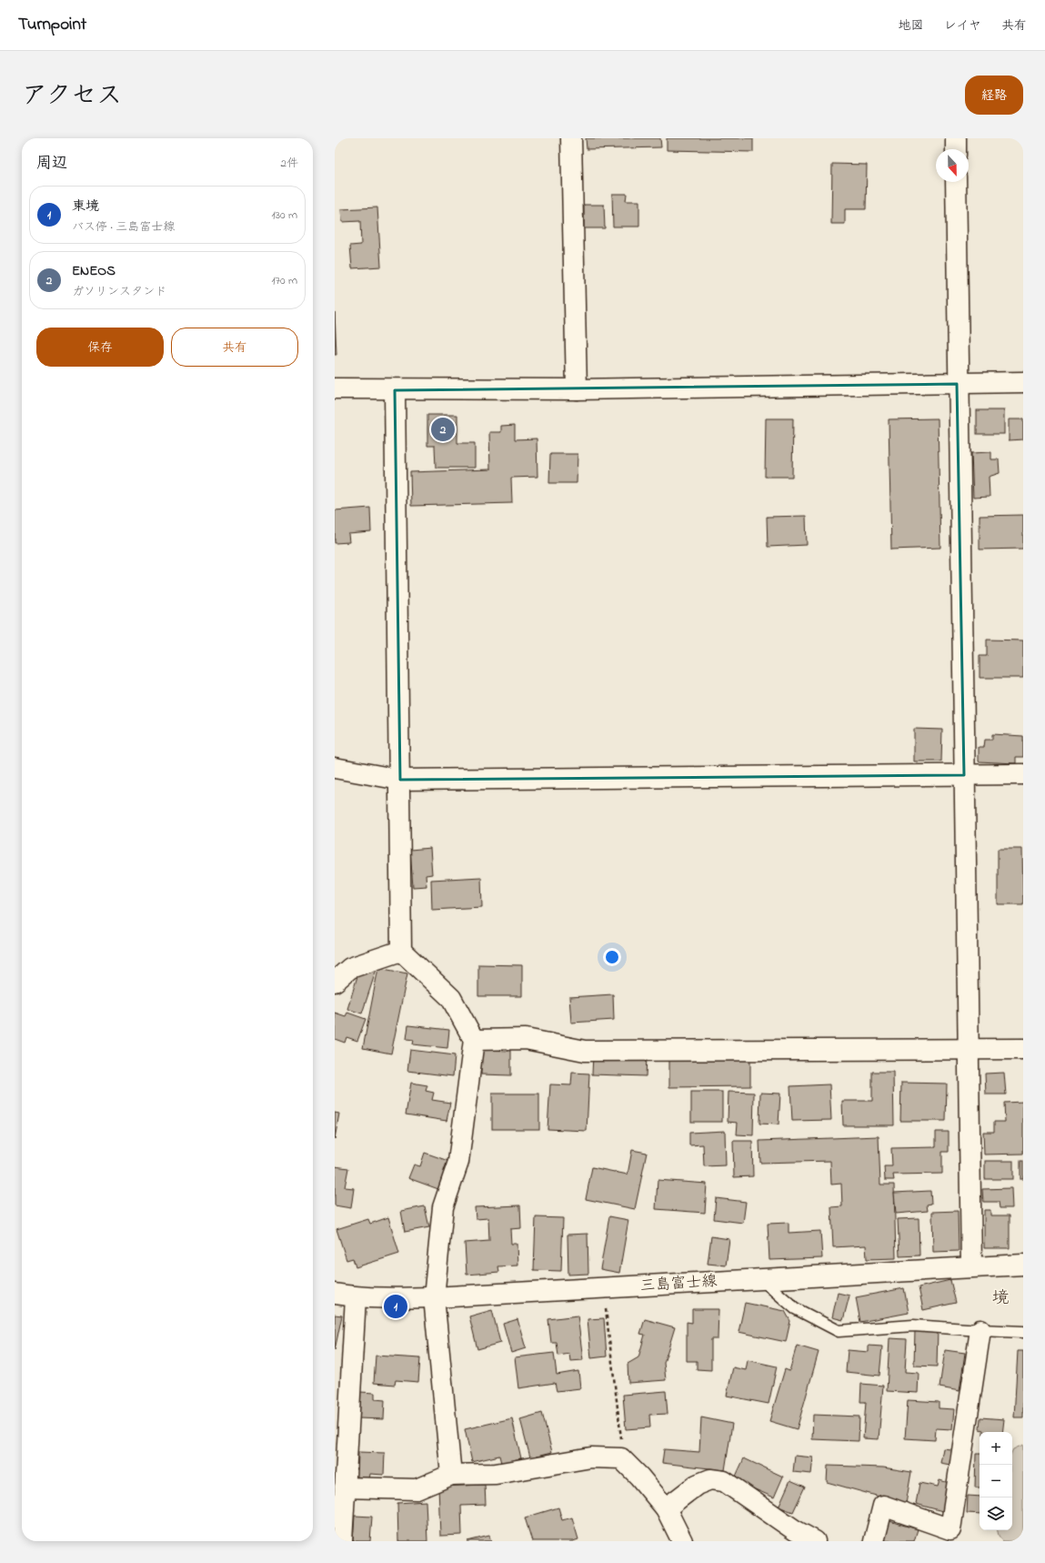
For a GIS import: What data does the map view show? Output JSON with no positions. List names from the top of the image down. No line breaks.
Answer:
{"streets":{"street":["三島富士線"]},"districts":["境"],"north":"bottom","page":{"header":"Turnpoint","nav":["地図","レイヤ","共有"],"title":"アクセス","buttons":["経路",["保存","共有"]],"heading":["周辺","2件"],"list":[{"mark":"1","name":"東境","note":"バス停 · 三島富士線","value":"130 m"},{"mark":"2","name":"ENEOS","note":"ガソリンスタンド","value":"170 m"}],"pins":["2","1"],"map_buttons":["+","−"]}}
